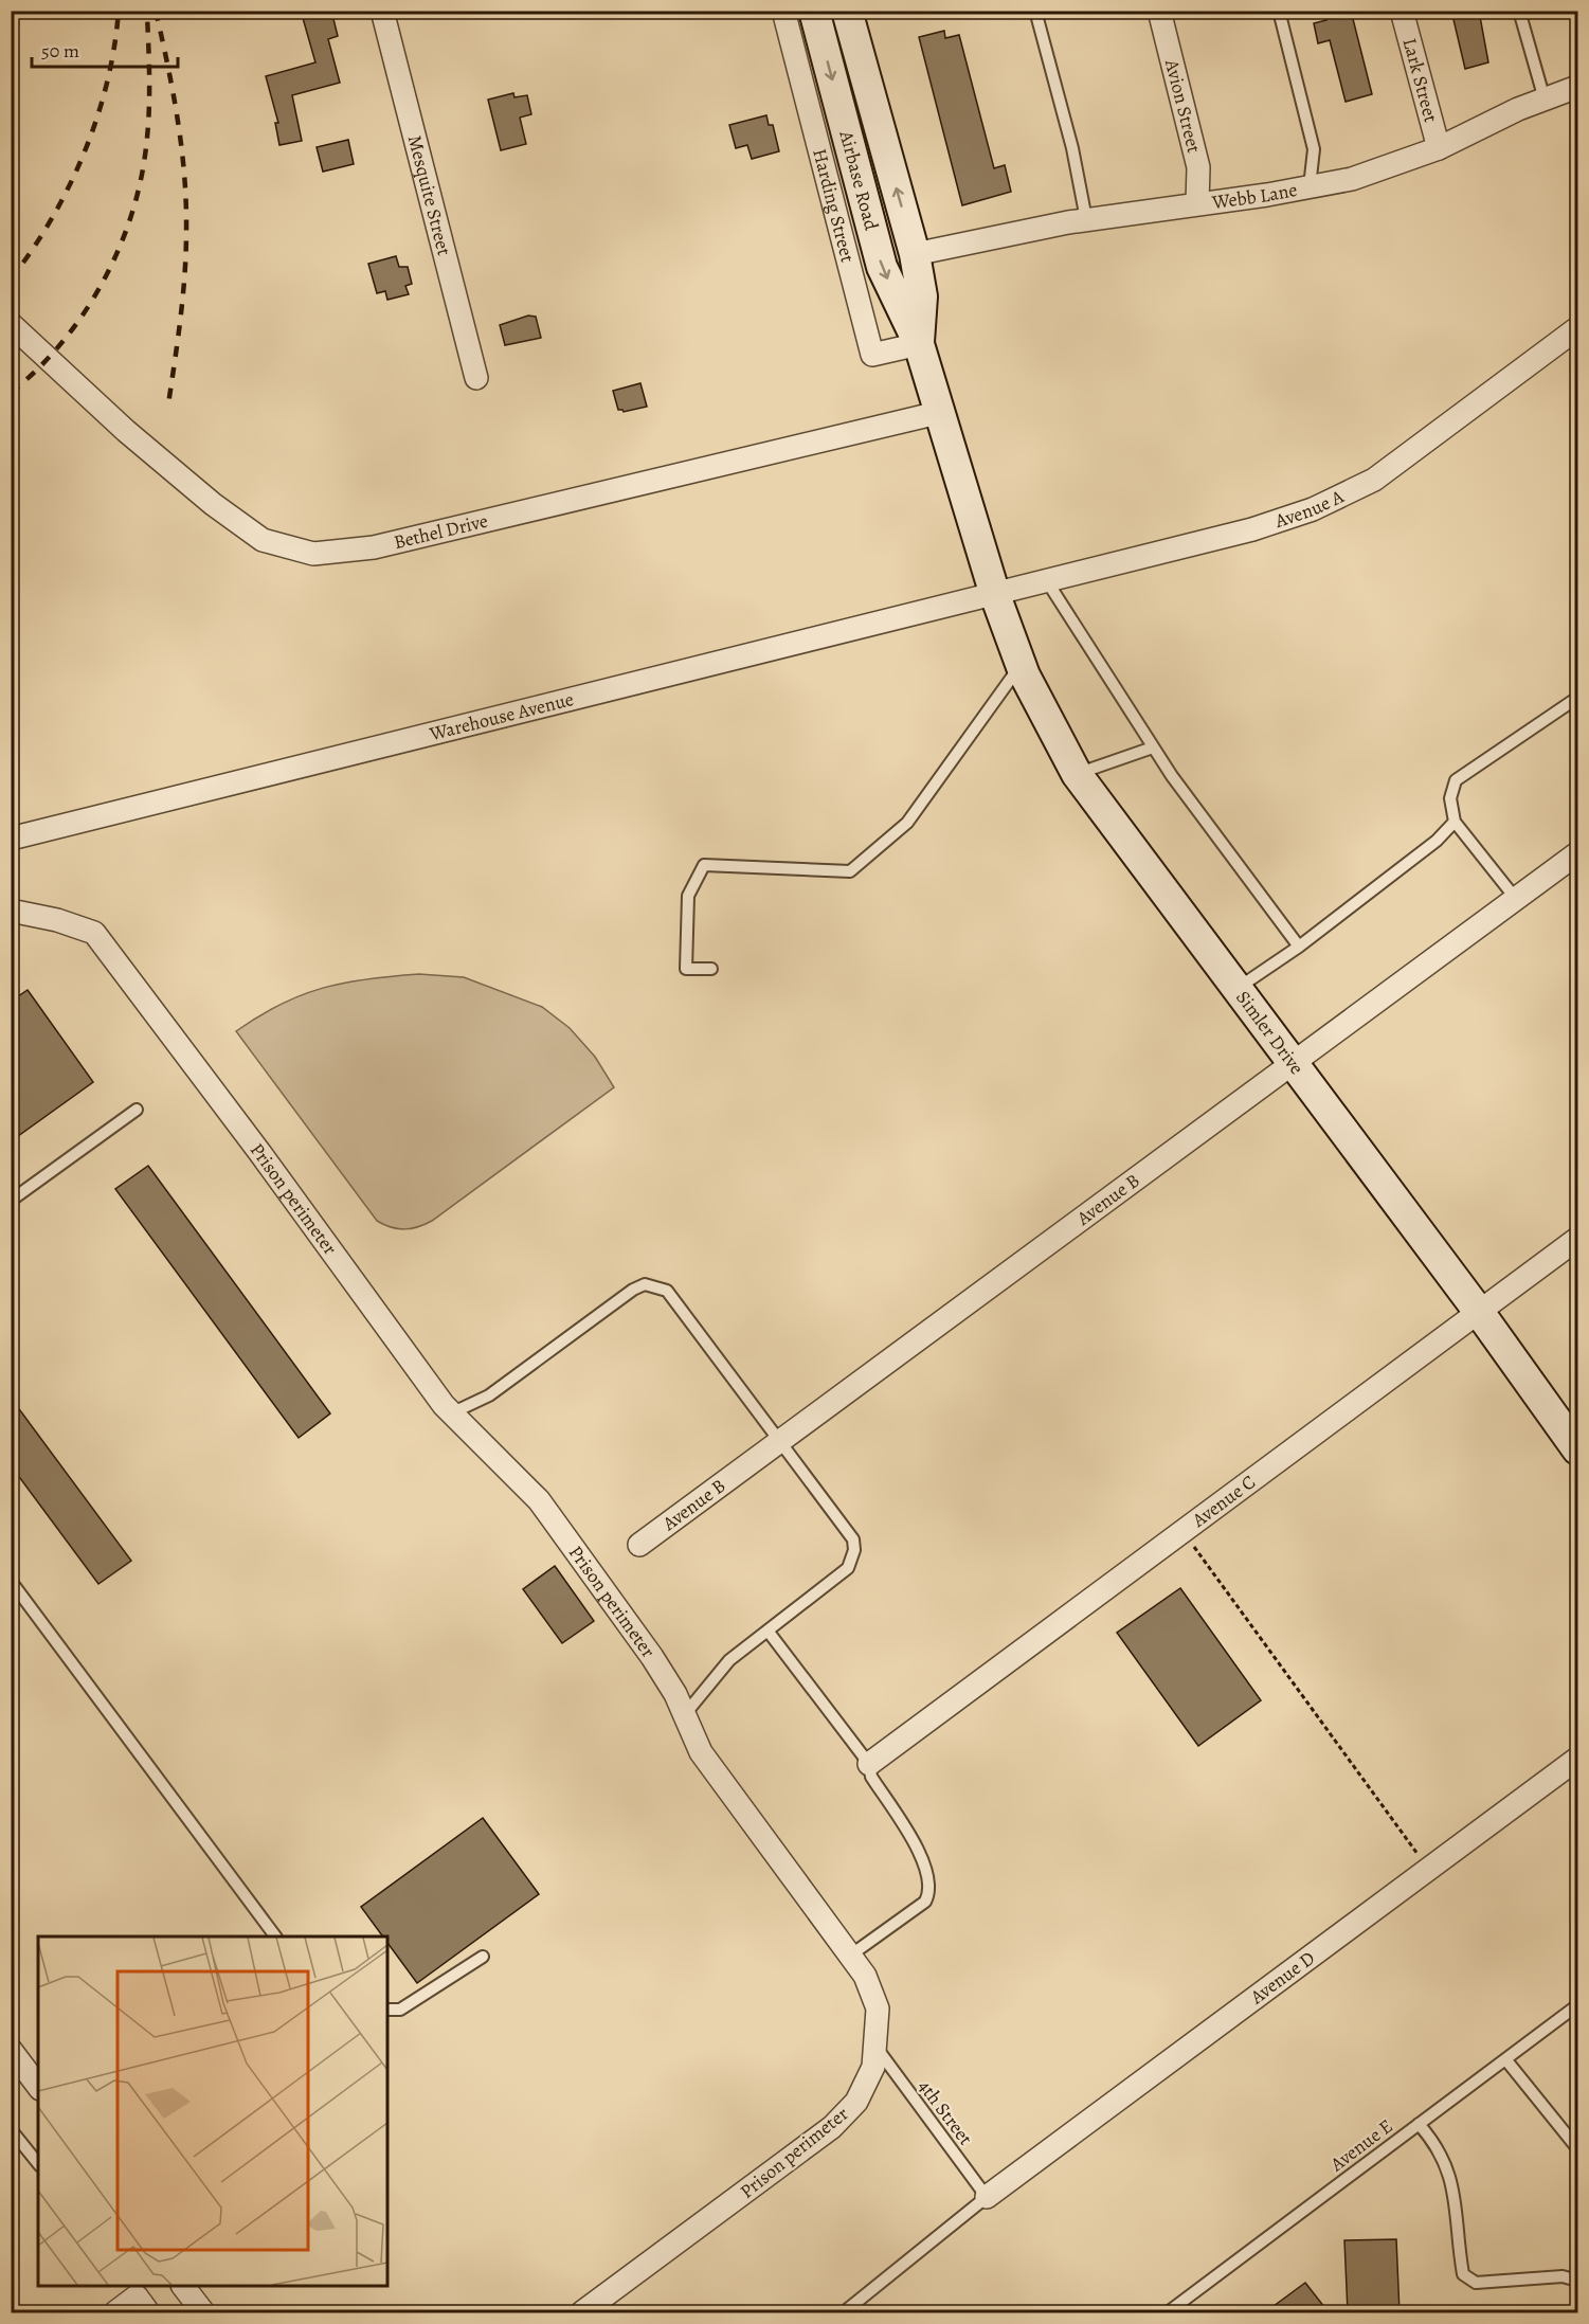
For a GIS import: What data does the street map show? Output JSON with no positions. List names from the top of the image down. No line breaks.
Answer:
{"streets":{"street":["Lark Street","Avion Street","Airbase Road","Mesquite Street","Webb Lane","Harding Street","Avenue A","Bethel Drive","Warehouse Avenue","Simler Drive","Prison perimeter","Avenue B","Avenue C","Avenue D"],"lane":["4th Street","Avenue E"]},"crossings":[["Lark Street","Webb Lane"],["Avion Street","Webb Lane"],["Airbase Road","Webb Lane"],["Airbase Road","Harding Street"],["Airbase Road","Avenue A"],["Airbase Road","Bethel Drive"],["Airbase Road","Warehouse Avenue"],["Airbase Road","Simler Drive"],["Avenue A","Warehouse Avenue"],["Avenue A","Simler Drive"],["Warehouse Avenue","Simler Drive"],["Simler Drive","Avenue B"],["Simler Drive","Avenue C"],["Prison perimeter","4th Street"],["Avenue D","4th Street"]],"scale_bar":"50 m"}
